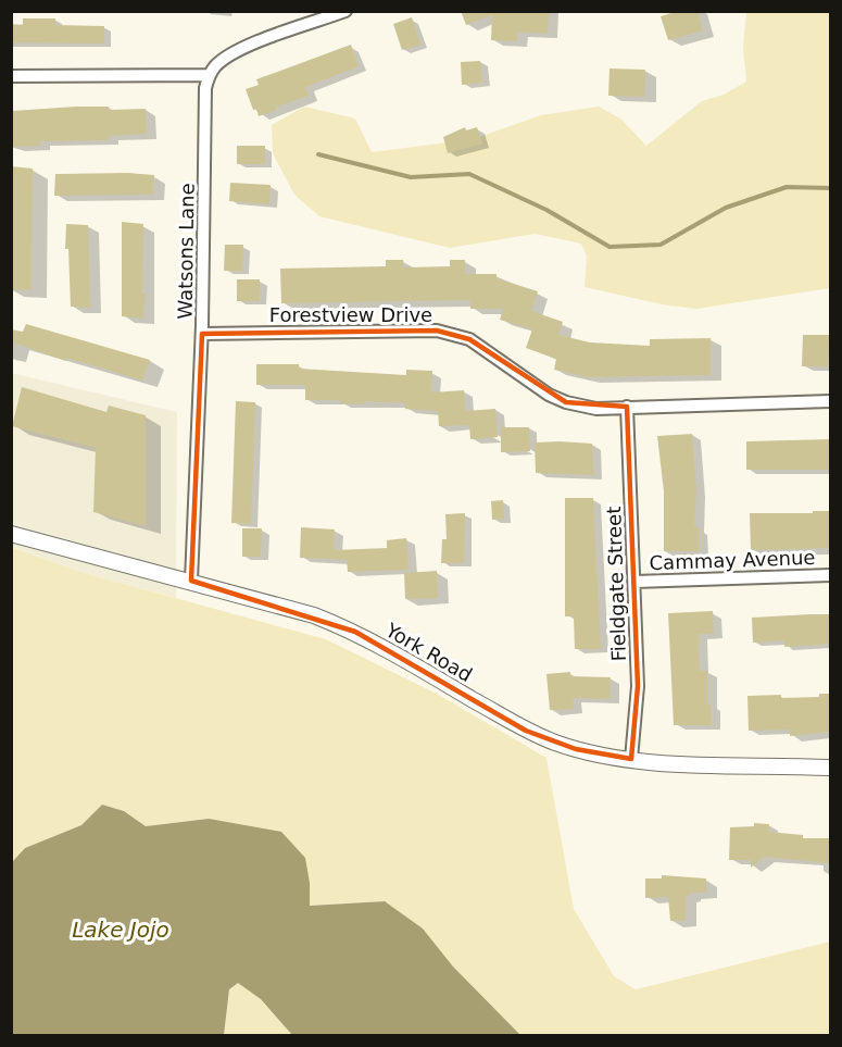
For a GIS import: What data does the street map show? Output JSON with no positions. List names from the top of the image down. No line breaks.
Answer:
{"streets":{"street":["Watsons Lane","Forestview Drive","Cammay Avenue","Fieldgate Street","York Road"]},"crossings":[["Watsons Lane","Forestview Drive"],["Watsons Lane","York Road"],["Forestview Drive","Fieldgate Street"],["Cammay Avenue","Fieldgate Street"],["Fieldgate Street","York Road"]],"water":["Lake Jojo"]}
